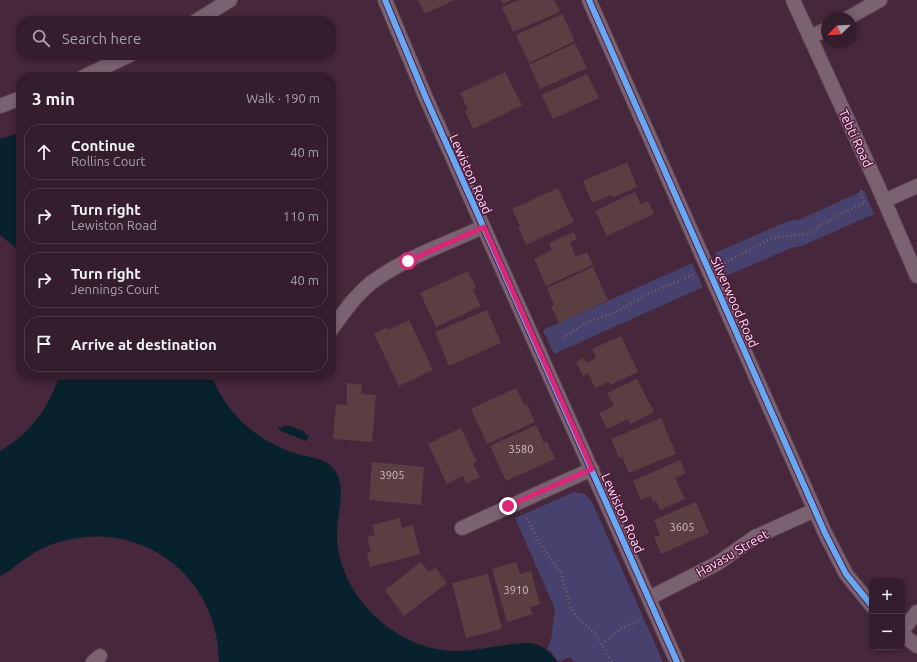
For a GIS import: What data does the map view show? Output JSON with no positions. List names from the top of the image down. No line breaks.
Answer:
{"streets":{"street":["Tebti Road","Lewiston Road","Silverwood Road","Havasu Street"]},"crossings":[["Lewiston Road","Havasu Street"],["Silverwood Road","Havasu Street"]],"house_numbers":["3580","3905","3605","3910"],"north":"bottom left","page":{"search":"Search here","heading":["3 min","Walk · 190 m"],"list":[["Continue","Rollins Court","40 m"],["Turn right","Lewiston Road","110 m"],["Turn right","Jennings Court","40 m"],"Arrive at destination"],"map_buttons":["+","−"]}}
